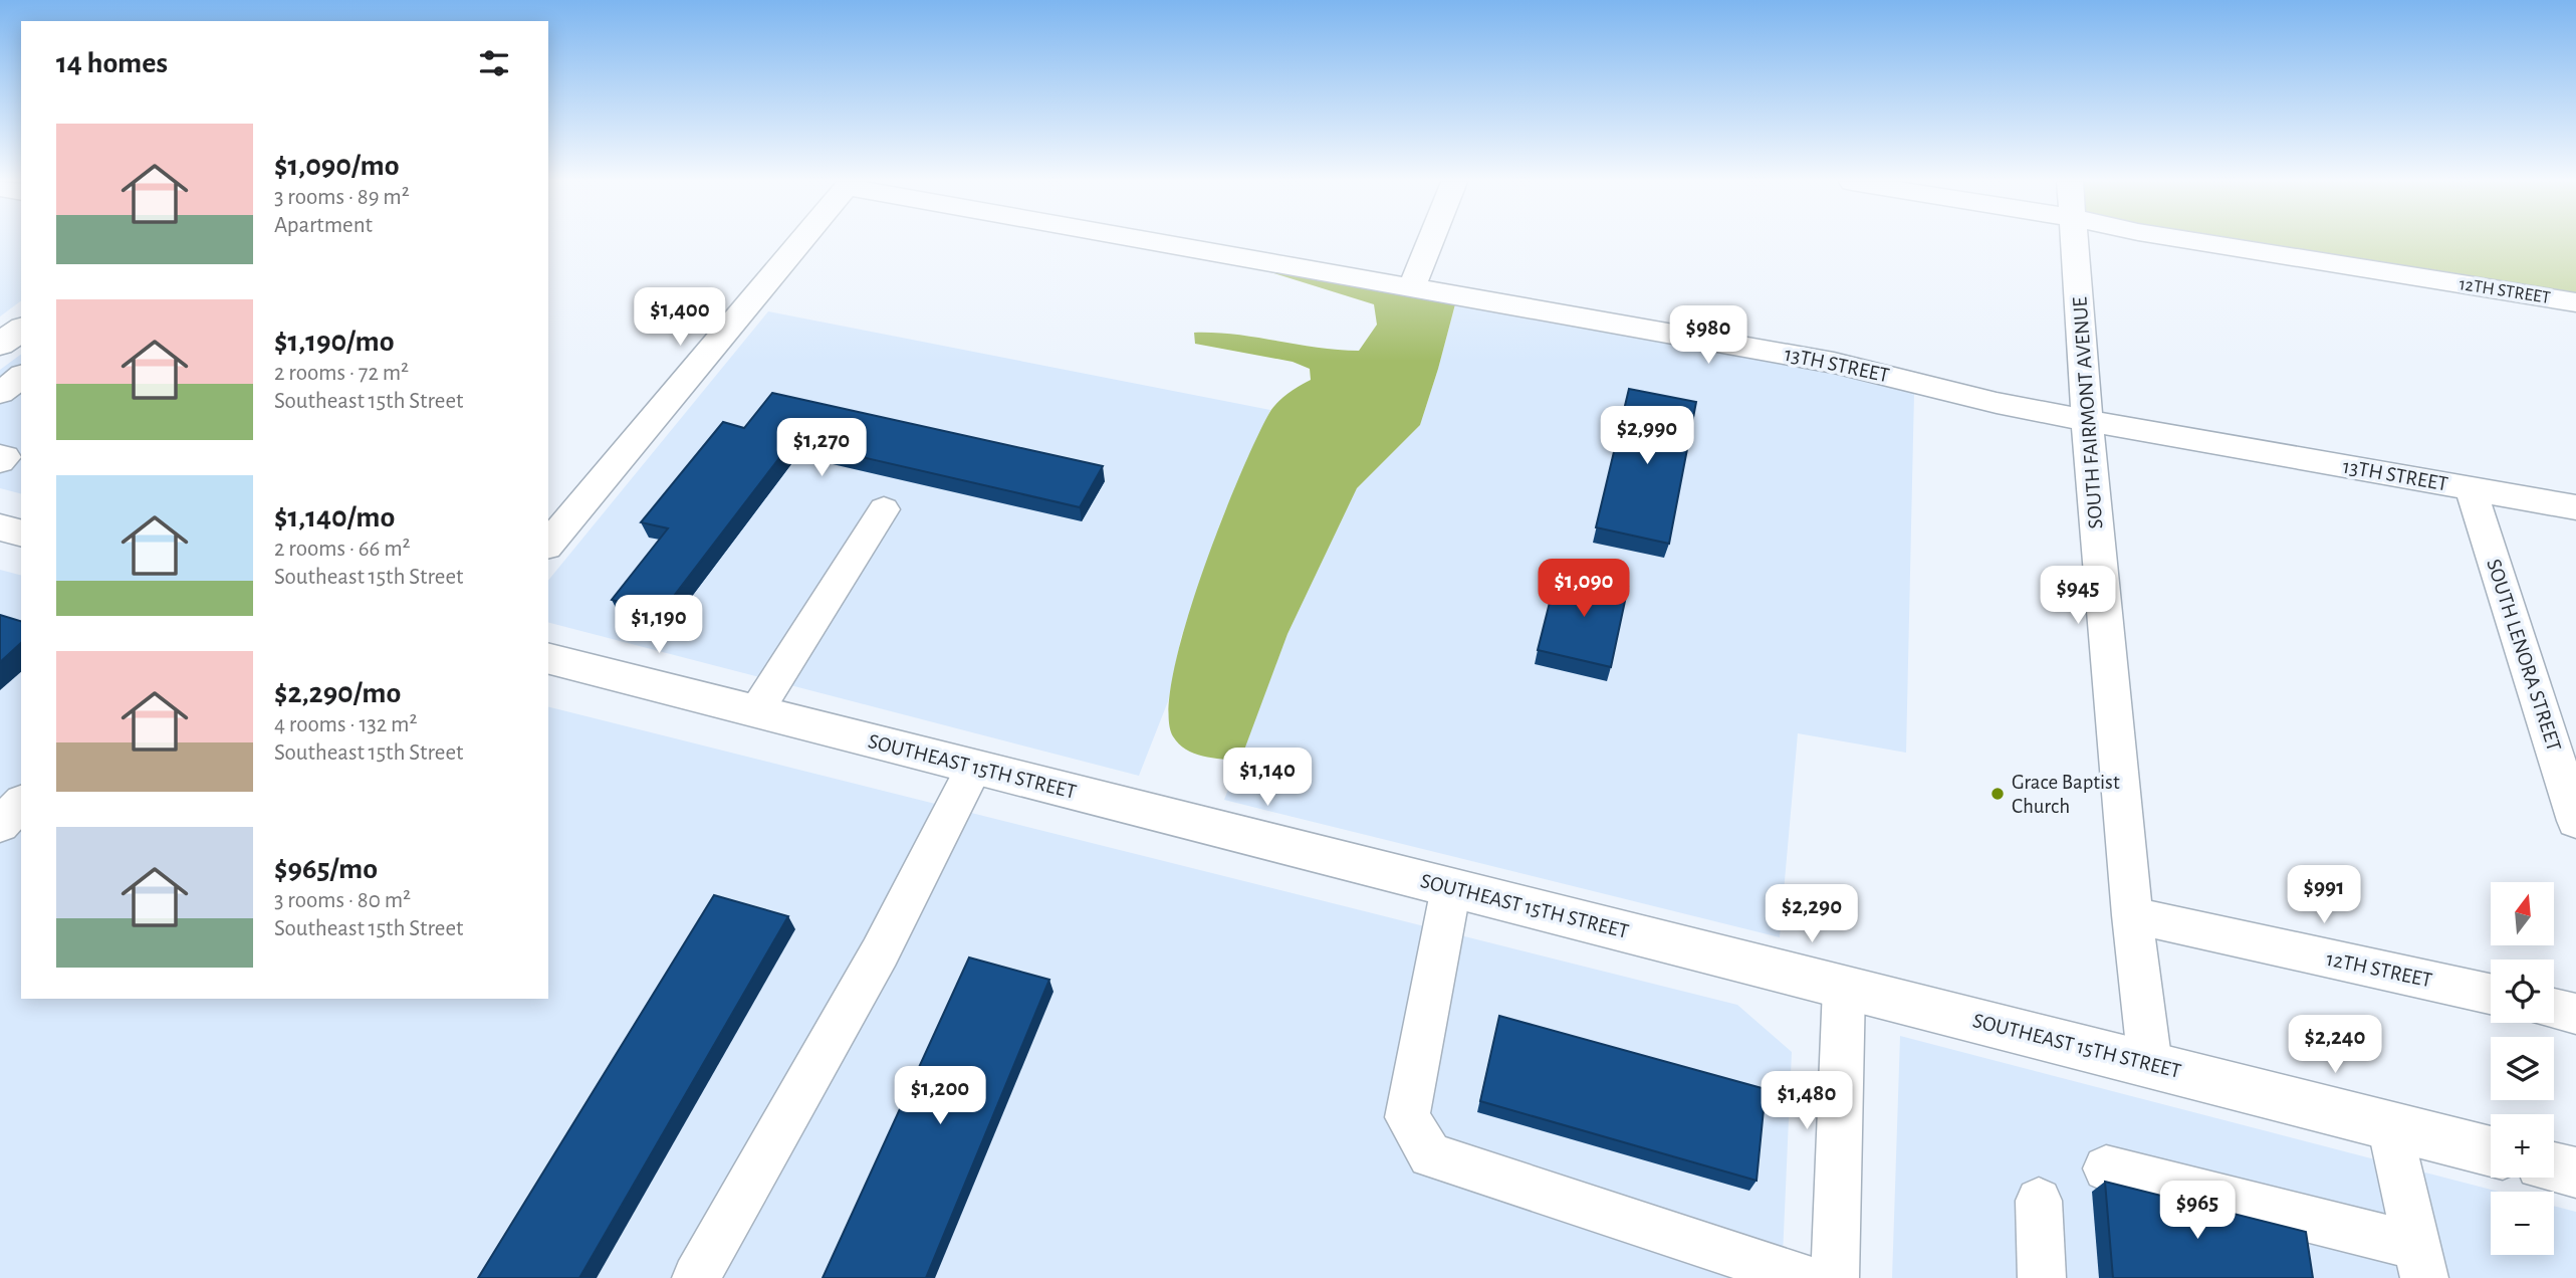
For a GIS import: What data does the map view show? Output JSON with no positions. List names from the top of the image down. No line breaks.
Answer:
{"streets":{"main road":["SOUTHEAST 15TH STREET"],"street":["12TH STREET","13TH STREET","SOUTH FAIRMONT AVENUE","SOUTH LENORA STREET"]},"crossings":[["12TH STREET","SOUTH FAIRMONT AVENUE"],["13TH STREET","SOUTH FAIRMONT AVENUE"],["13TH STREET","SOUTH LENORA STREET"],["SOUTH FAIRMONT AVENUE","SOUTHEAST 15TH STREET"]],"places":["Grace Baptist Church"],"north":"top","page":{"heading":"14 homes","list":[{"name":"$1,090/mo","note":"3 rooms · 89 m² · Apartment"},{"name":"$1,190/mo","note":"2 rooms · 72 m² · Southeast 15th Street"},{"name":"$1,140/mo","note":"2 rooms · 66 m² · Southeast 15th Street"},{"name":"$2,290/mo","note":"4 rooms · 132 m² · Southeast 15th Street"},{"name":"$965/mo","note":"3 rooms · 80 m² · Southeast 15th Street"}],"price":["$1,400","$980","$2,990","$1,270","$1,090","$945","$1,190","$1,140","$991","$2,290","$2,240","$1,200","$1,480","$965"],"map_buttons":["+","−"]}}
